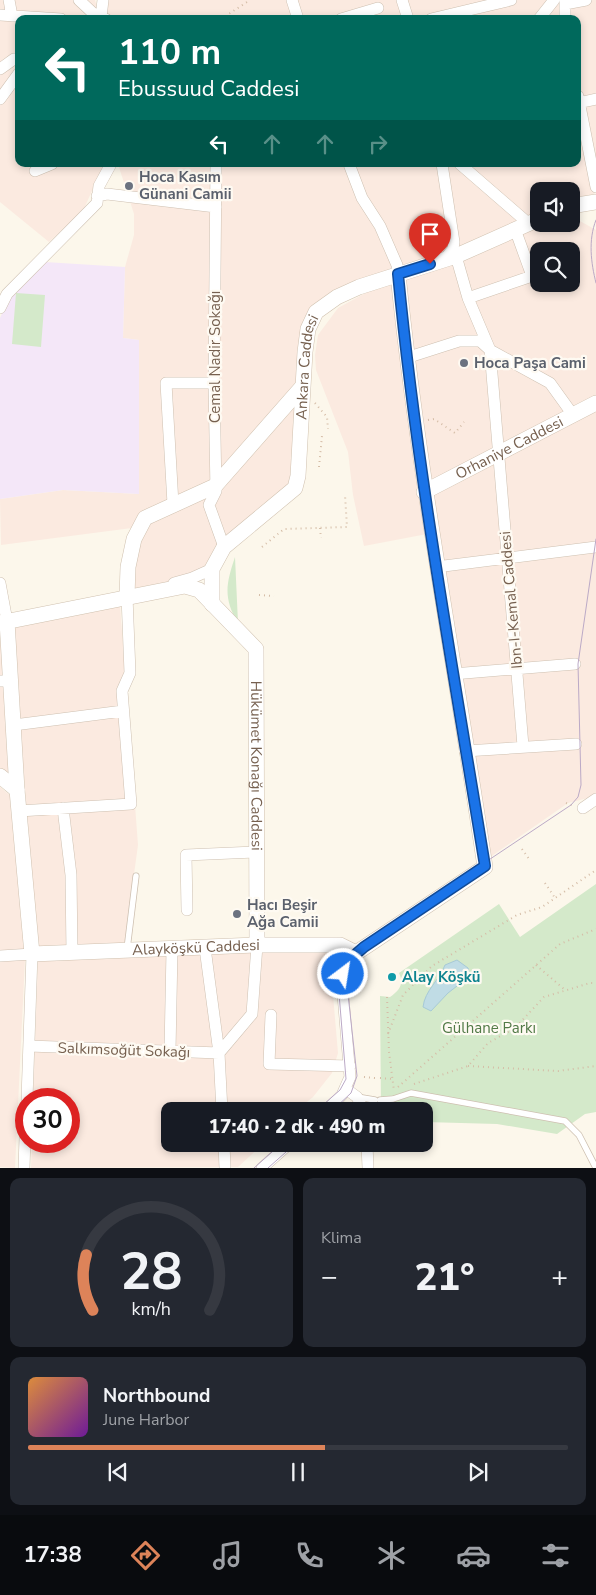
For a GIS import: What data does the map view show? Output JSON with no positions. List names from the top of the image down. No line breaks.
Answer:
{"streets":{"main road":["Ankara Caddesi","Orhaniye Caddesi","Hükümet Konağı Caddesi","Alayköşkü Caddesi"],"street":["Cemal Nadir Sokağı","Ibn-I-Kemal Caddesi","Salkımsoğüt Sokağı"]},"crossings":[["Cemal Nadir Sokağı","Ankara Caddesi"],["Ankara Caddesi","Ibn-I-Kemal Caddesi"],["Ankara Caddesi","Hükümet Konağı Caddesi"],["Orhaniye Caddesi","Ibn-I-Kemal Caddesi"],["Hükümet Konağı Caddesi","Alayköşkü Caddesi"]],"parks":["Gülhane Parkı"],"places":["Hoca Kasım Günani Camii","Hoca Paşa Cami","Hacı Beşir Ağa Camii","Alay Köşkü"],"page":{"turn":["110 m","Ebussuud Caddesi"],"limit":"30","trip":"17:40 · 2 dk · 490 m","tile":"Klima","heat":["−","21°","+"],"song":["Northbound","June Harbor"],"tabs":"17:38","gauge":["28","km/h"]}}
